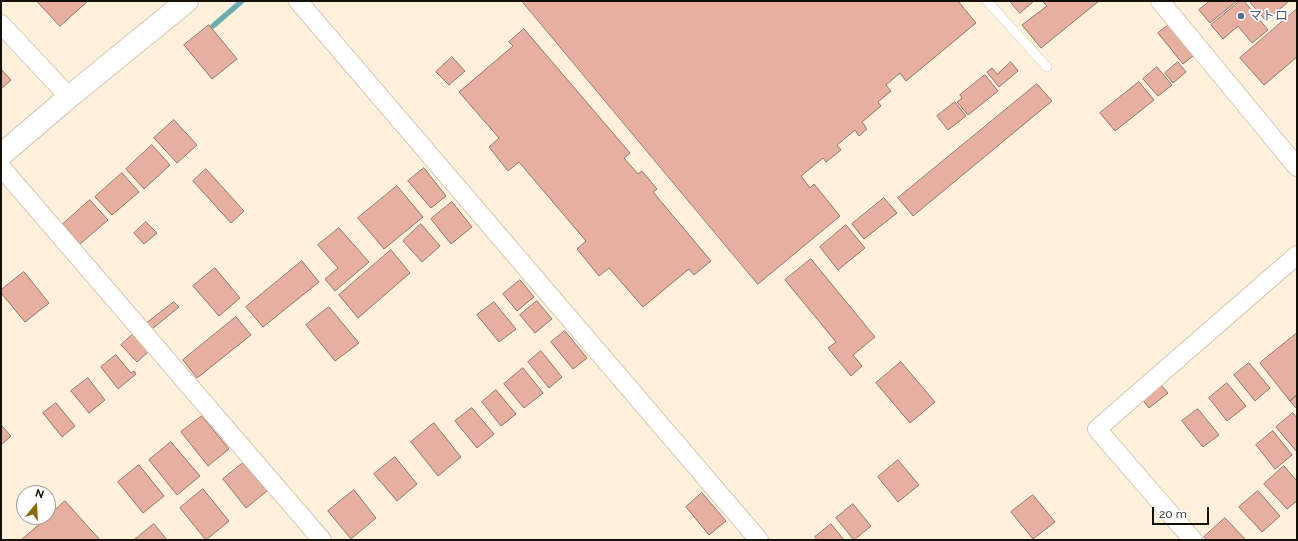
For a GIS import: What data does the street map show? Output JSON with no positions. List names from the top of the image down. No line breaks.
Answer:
{"places":["マトロ"],"scale_bar":"20 m","north":"top"}
